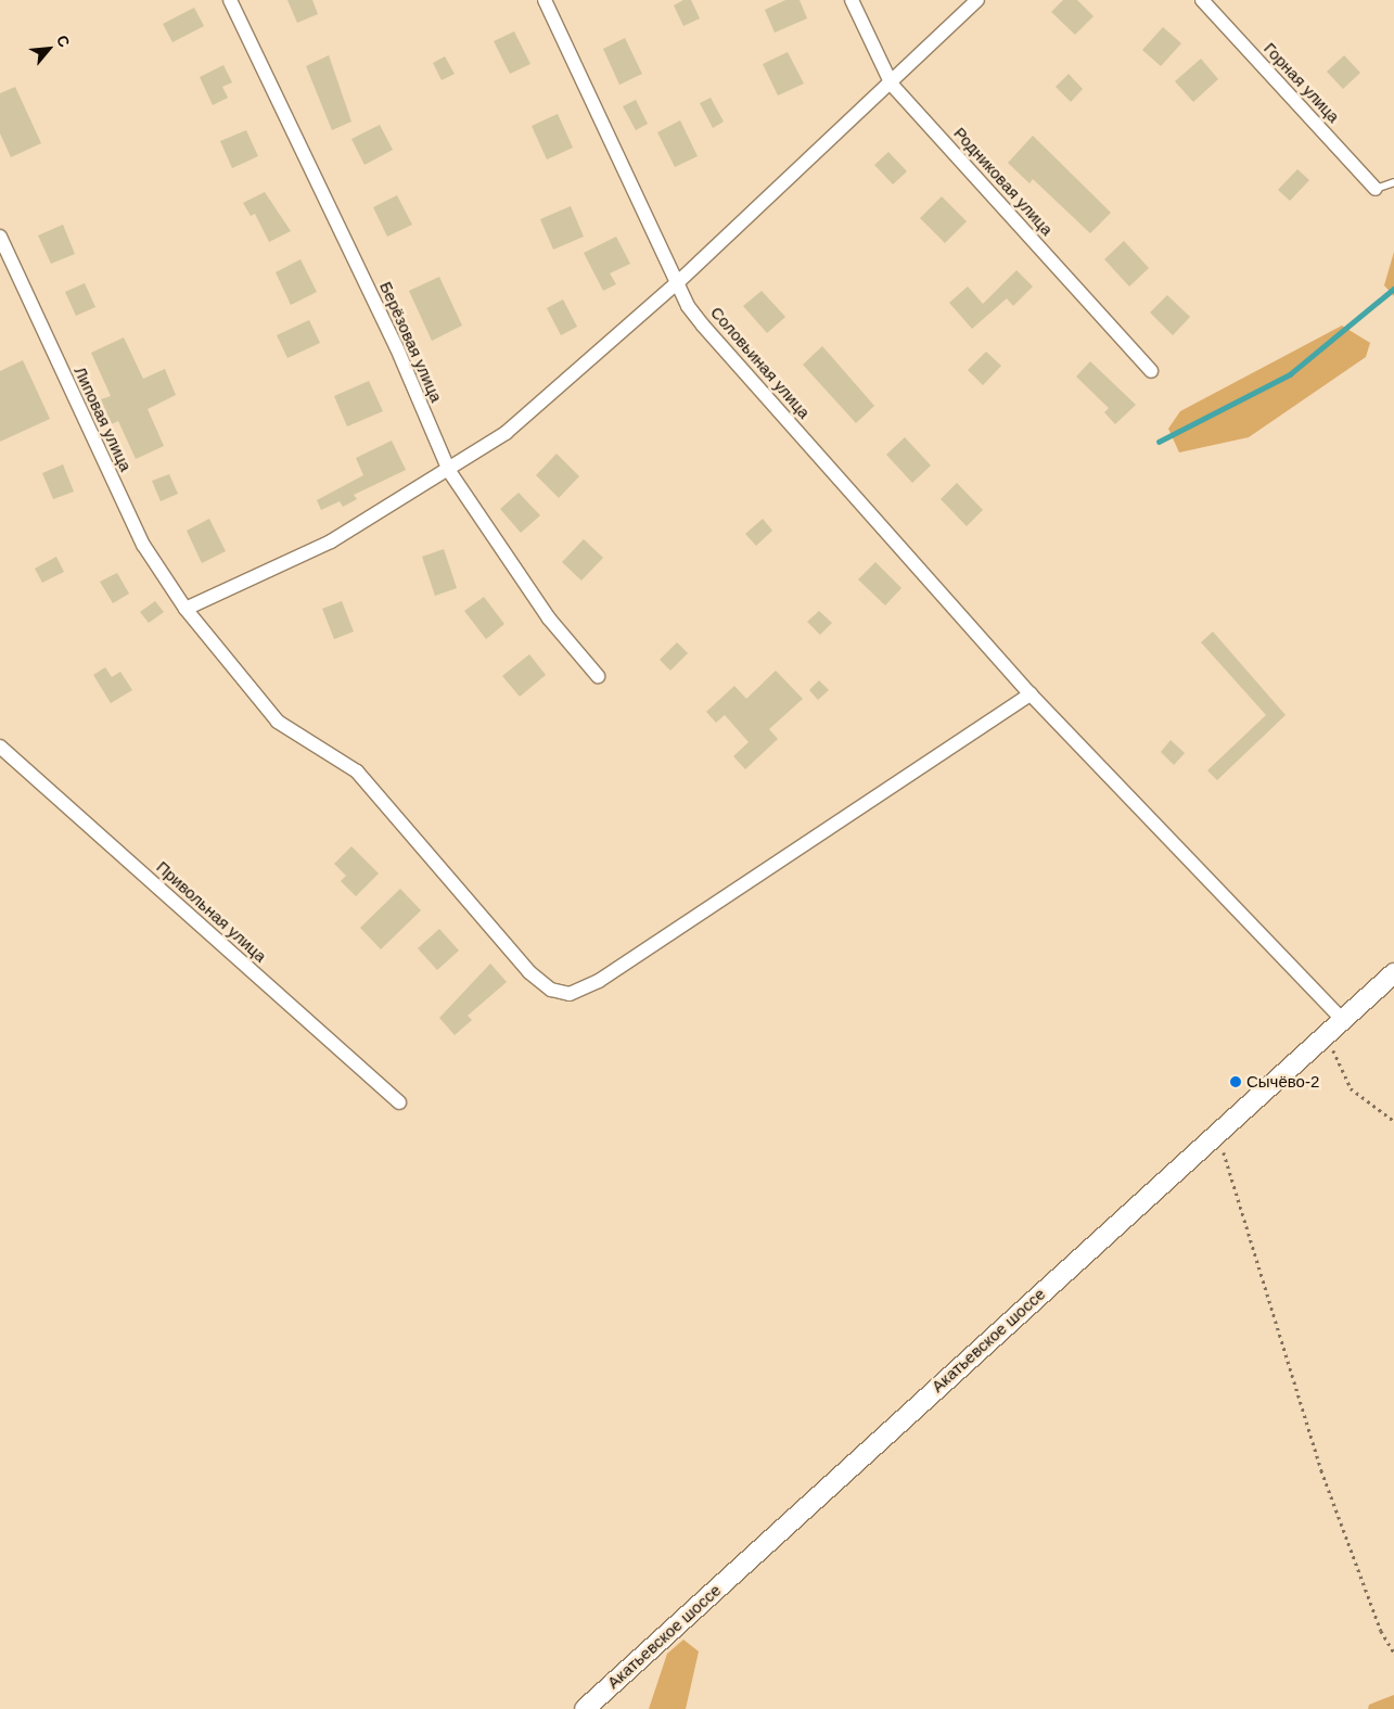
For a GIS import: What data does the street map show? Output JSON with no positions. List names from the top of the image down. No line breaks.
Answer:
{"streets":{"street":["Горная улица","Родниковая улица","Берёзовая улица","Соловьиная улица","Липовая улица","Привольная улица","Акатьевское шоссе"]},"crossings":[["Соловьиная улица","Липовая улица"],["Соловьиная улица","Акатьевское шоссе"]],"places":["Сычёво-2"],"north":"top right"}
